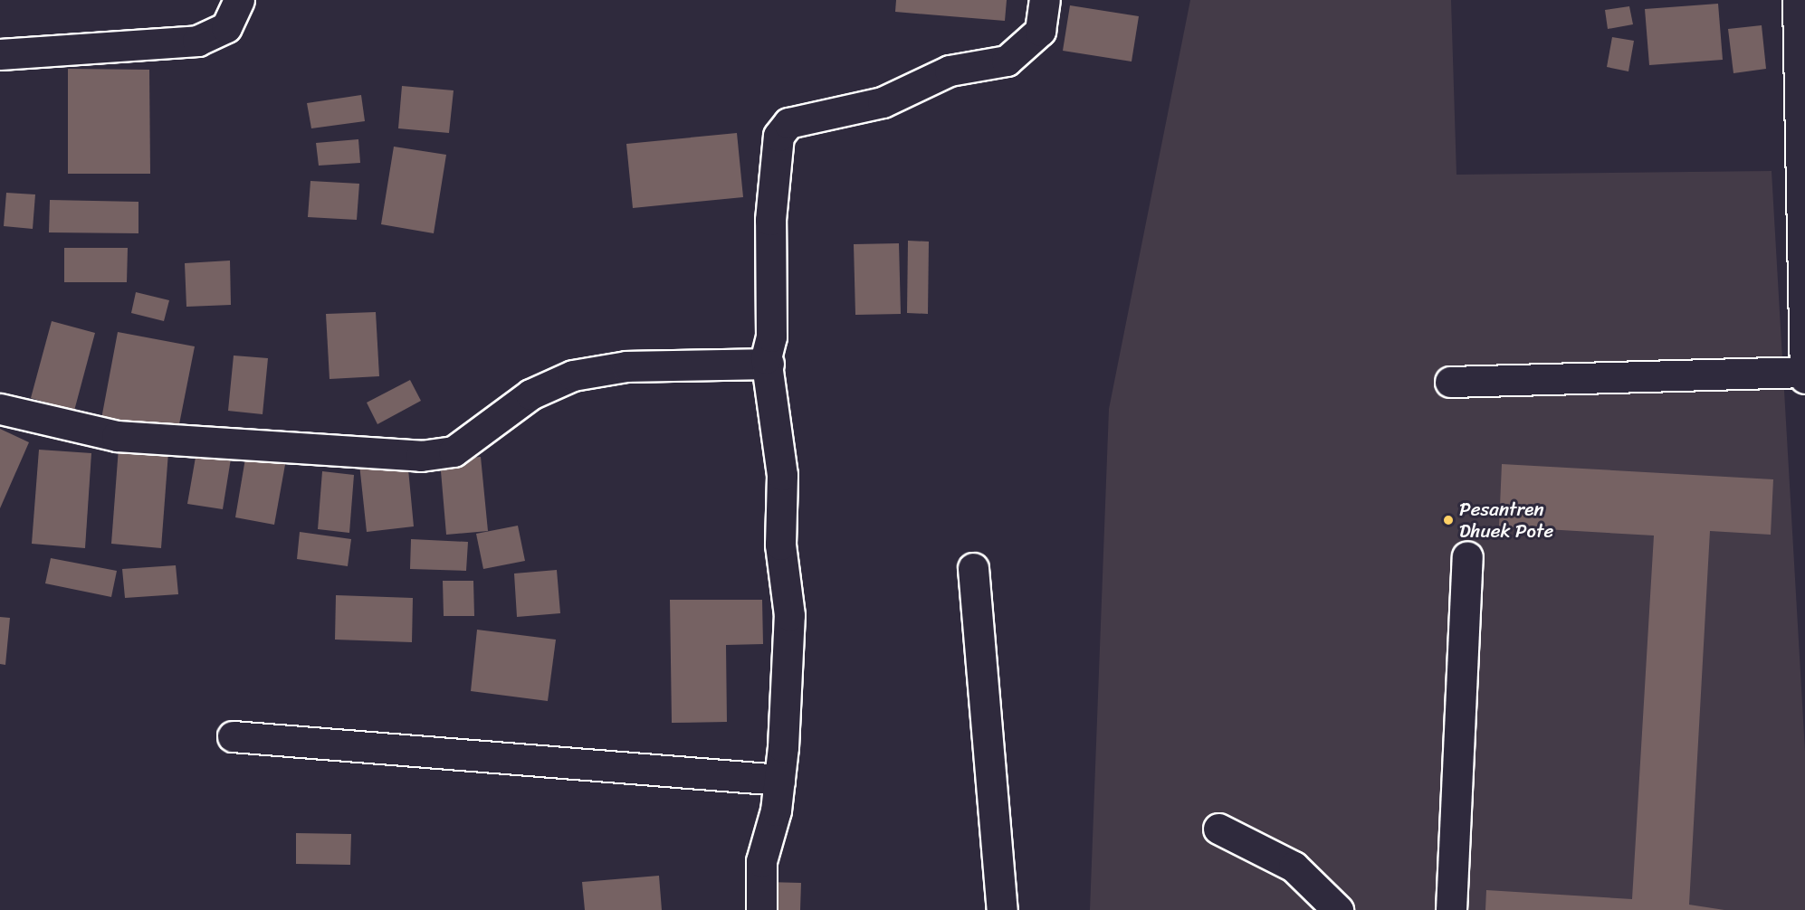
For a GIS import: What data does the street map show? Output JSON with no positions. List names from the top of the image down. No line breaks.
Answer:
{"places":["Pesantren Dhuek Pote"]}
